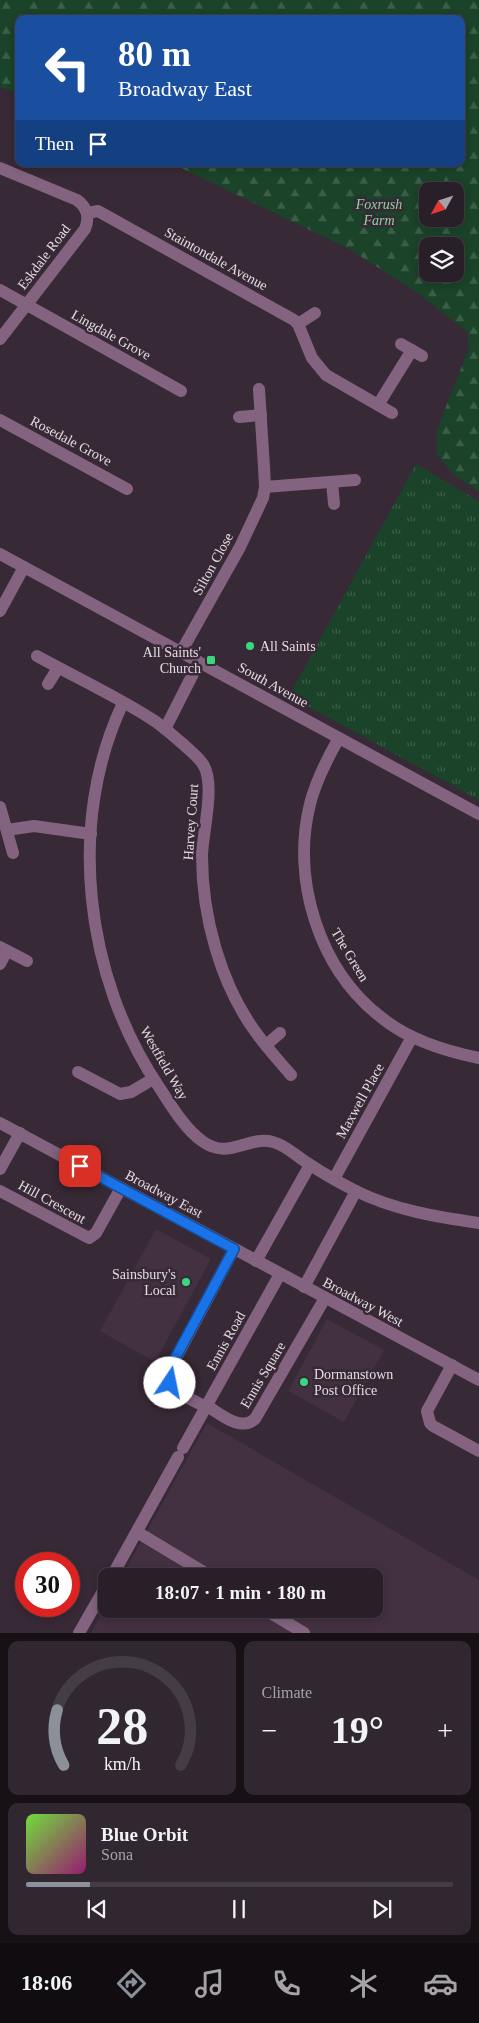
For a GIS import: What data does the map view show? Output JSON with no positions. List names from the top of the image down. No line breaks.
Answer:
{"streets":{"street":["Eskdale Road","Staintondale Avenue","Lingdale Grove","Rosedale Grove","Silton Close","South Avenue","Harvey Court","The Green","Westfield Way","Maxwell Place","Broadway East","Hill Crescent","Broadway West","Ennis Road","Ennis Square"]},"crossings":[["Eskdale Road","Staintondale Avenue"],["Eskdale Road","Lingdale Grove"],["Silton Close","South Avenue"],["South Avenue","The Green"],["Harvey Court","Westfield Way"],["The Green","Maxwell Place"],["Westfield Way","Maxwell Place"],["Broadway East","Hill Crescent"],["Broadway East","Broadway West"],["Broadway East","Ennis Square"],["Broadway West","Ennis Road"],["Broadway West","Ennis Square"],["Ennis Road","Ennis Square"]],"parks":["Foxrush Farm"],"places":{"other":["All Saints","Sainsbury's Local","Dormanstown Post Office"],"transit":["All Saints' Church"]},"north":"bottom left","page":{"turn":["80 m","Broadway East"],"then":"Then","limit":"30","trip":"18:07 · 1 min · 180 m","tile":"Climate","heat":["−","19°","+"],"song":["Blue Orbit","Sona"],"tabs":"18:06","gauge":["28","km/h"]}}
